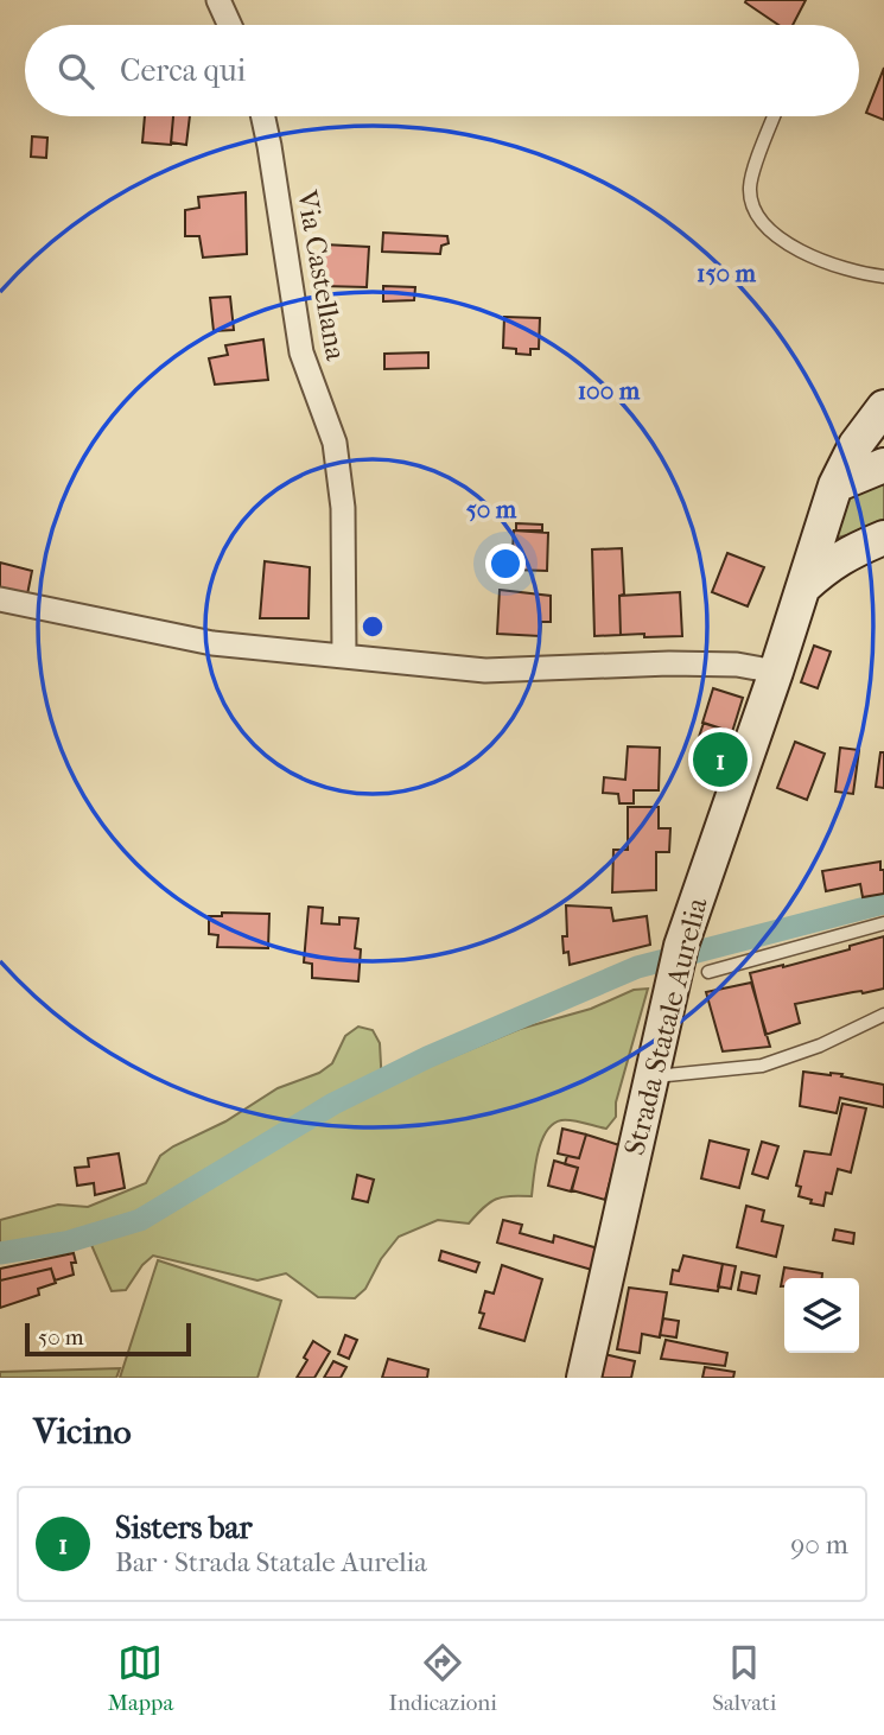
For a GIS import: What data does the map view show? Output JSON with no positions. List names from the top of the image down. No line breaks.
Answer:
{"streets":{"main road":["Strada Statale Aurelia"],"street":["Via Castellana"]},"scale_bar":"50 m","page":{"search":"Cerca qui","pins":"1","scale":"50 m","heading":"Vicino","list":[{"mark":"1","name":"Sisters bar","note":"Bar · Strada Statale Aurelia","value":"90 m"}],"nav":["Mappa","Indicazioni","Salvati"]},"rings":["150 m","100 m","50 m"]}
